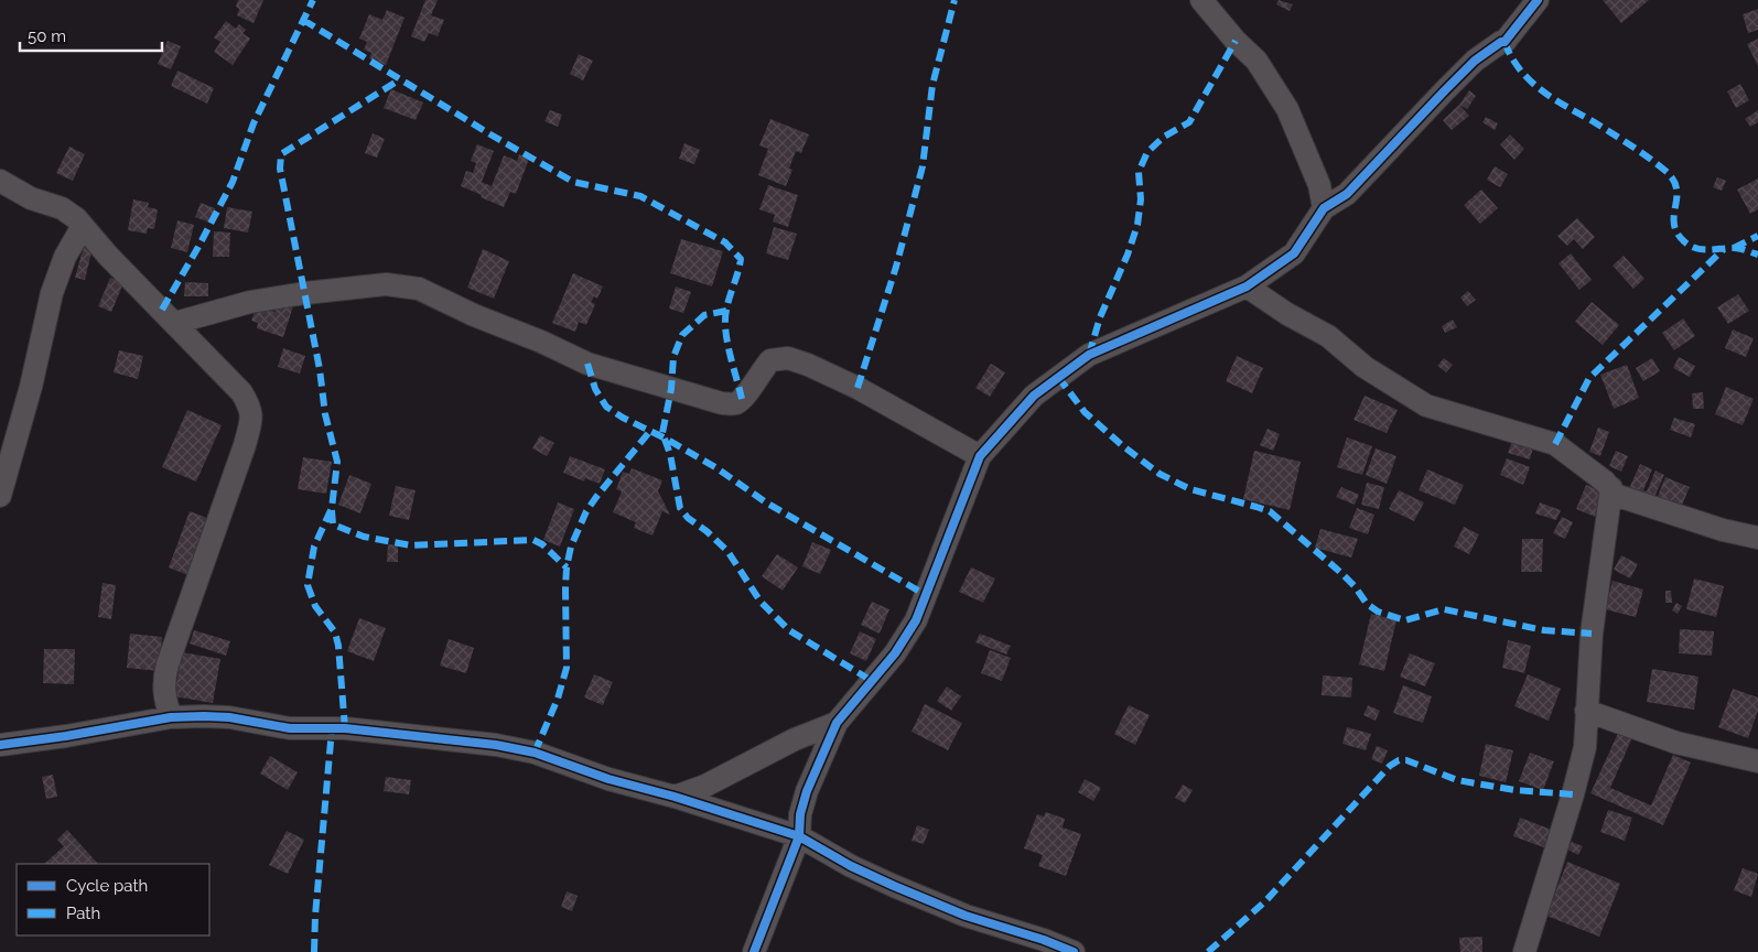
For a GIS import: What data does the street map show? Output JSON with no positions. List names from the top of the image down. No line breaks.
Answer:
{"legend":["Cycle path","Path"],"scale_bar":"50 m"}
